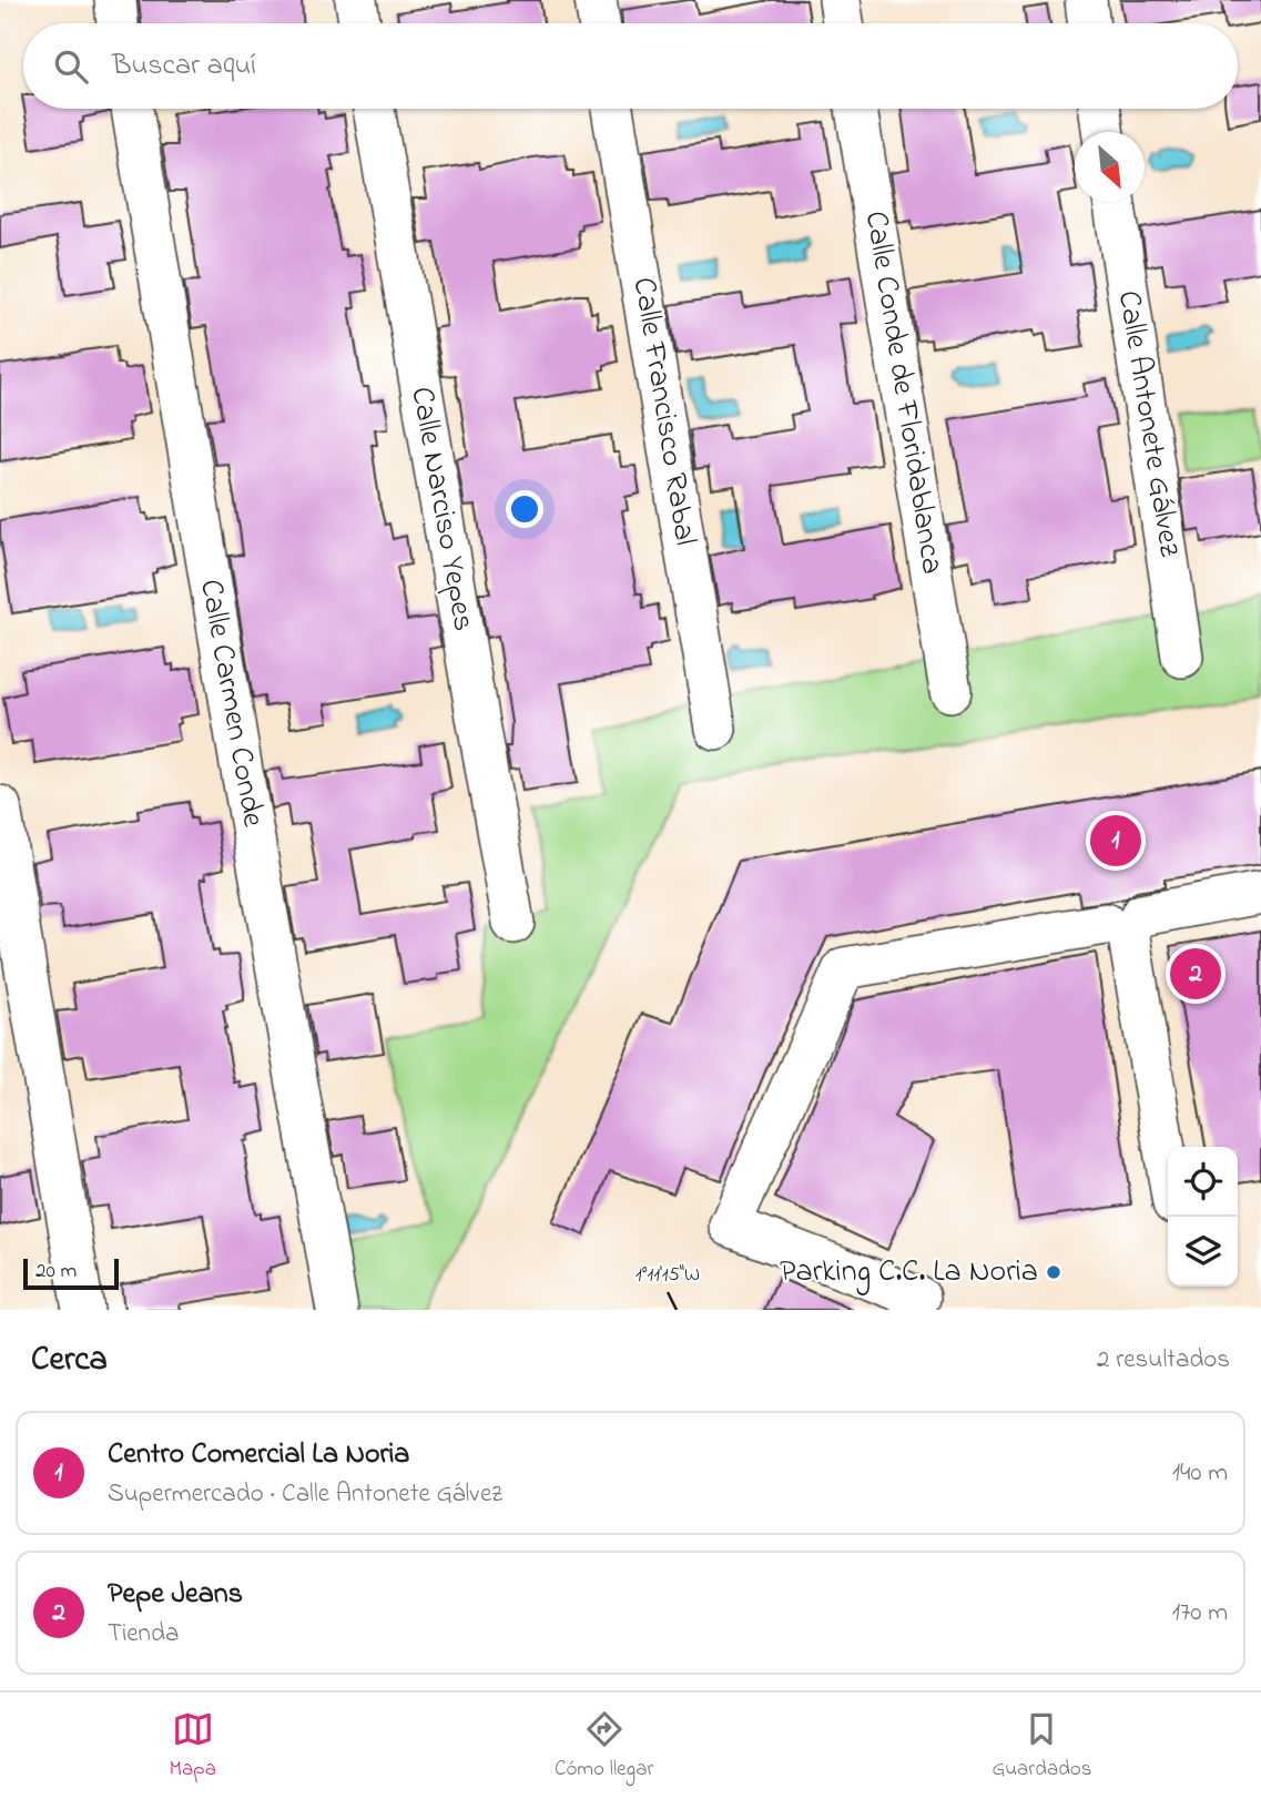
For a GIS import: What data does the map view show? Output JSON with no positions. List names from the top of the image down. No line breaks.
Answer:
{"streets":{"street":["Calle Conde de Floridablanca","Calle Francisco Rabal","Calle Antonete Gálvez","Calle Narciso Yepes","Calle Carmen Conde"]},"places":["Parking C.C. La Noria"],"scale_bar":"20 m","north":"bottom right","page":{"search":"Buscar aquí","pins":["1","2"],"scale":"20 m","heading":["Cerca","2 resultados"],"list":[{"mark":"1","name":"Centro Comercial La Noria","note":"Supermercado · Calle Antonete Gálvez","value":"140 m"},{"mark":"2","name":"Pepe Jeans","note":"Tienda","value":"170 m"}],"nav":["Mapa","Cómo llegar","Guardados"]},"coordinates":["1°11'15\"W"]}
